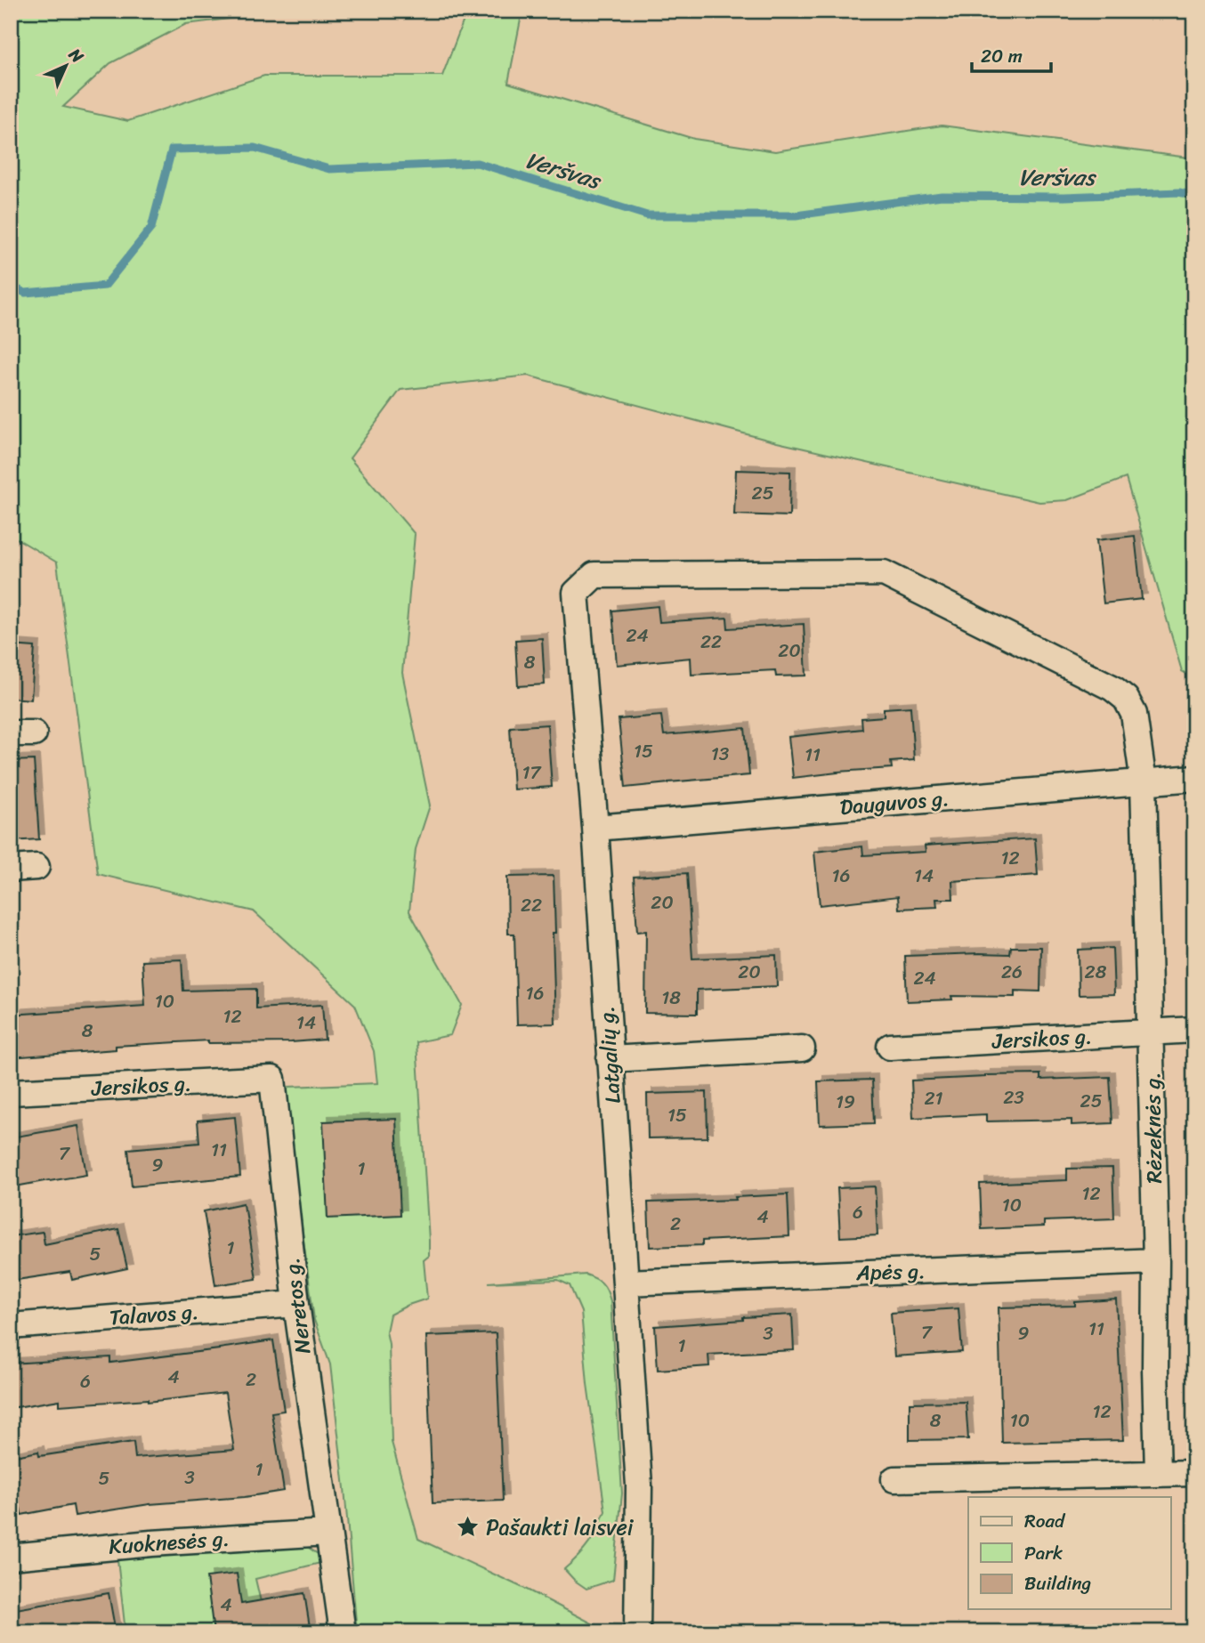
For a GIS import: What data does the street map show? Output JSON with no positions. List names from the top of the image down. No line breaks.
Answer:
{"streets":{"street":["Dauguvos g.","Jersikos g.","Latgalių g.","Rėzeknės g.","Apės g.","Neretos g.","Talavos g.","Kuoknesės g."]},"crossings":[["Dauguvos g.","Latgalių g."],["Dauguvos g.","Rėzeknės g."],["Jersikos g.","Rėzeknės g."],["Jersikos g.","Neretos g."],["Latgalių g.","Rėzeknės g."],["Latgalių g.","Apės g."],["Rėzeknės g.","Apės g."],["Neretos g.","Talavos g."],["Neretos g.","Kuoknesės g."]],"water":["Veršvas"],"places":{"place":["Pašaukti laisvei"]},"house_numbers":["25","24","22","20","8","15","13","11","17","12","16","14","20","22","20","26","28","24","16","18","10","12","14","8","23","21","25","19","15","11","7","9","1","12","10","6","4","2","1","5","11","7","3","9","1","4","2","6","12","8","10","1","3","5","4"],"legend":["Road","Park","Building"],"scale_bar":"20 m","north":"top right"}
